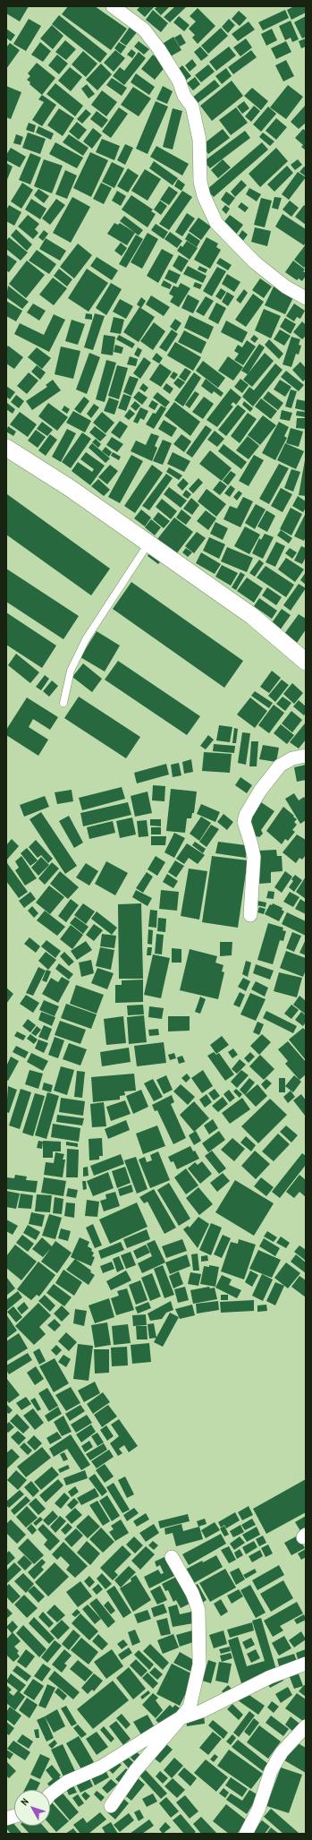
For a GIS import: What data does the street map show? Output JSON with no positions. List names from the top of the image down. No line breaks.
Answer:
{"north":"top left"}
